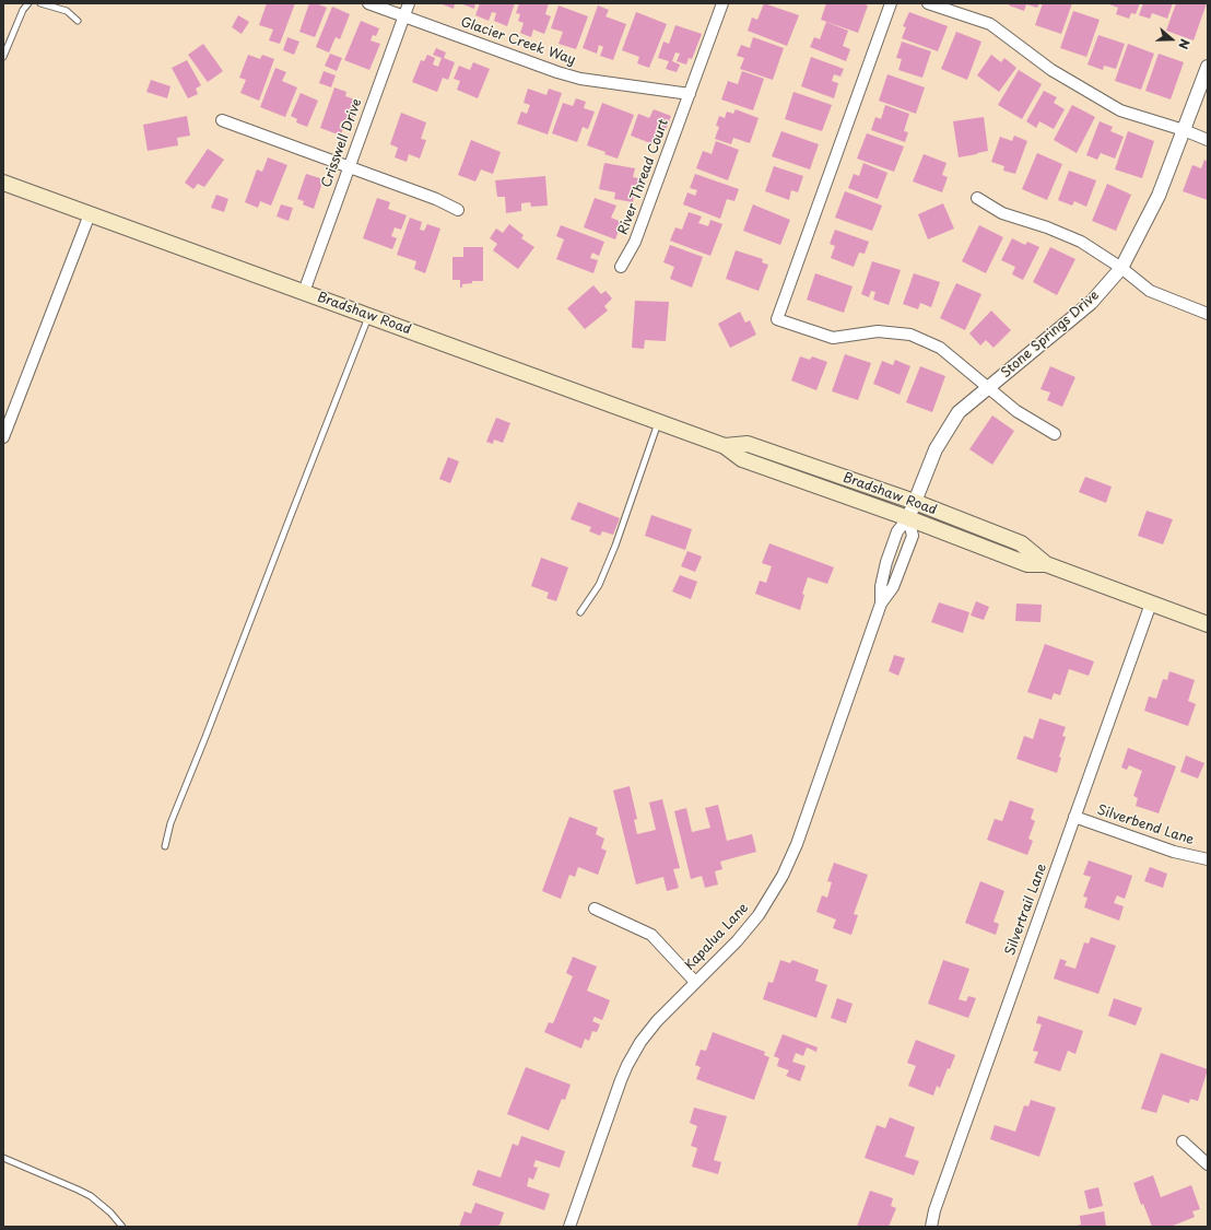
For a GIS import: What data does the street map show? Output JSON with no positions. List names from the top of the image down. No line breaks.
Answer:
{"streets":{"main road":["Bradshaw Road"],"street":["Glacier Creek Way","Crisswell Drive","River Thread Court","Stone Springs Drive","Silverbend Lane","Silvertrail Lane","Kapalua Lane"]},"crossings":[["Glacier Creek Way","Crisswell Drive"],["Glacier Creek Way","River Thread Court"],["Crisswell Drive","Bradshaw Road"],["Bradshaw Road","Stone Springs Drive"],["Bradshaw Road","Silvertrail Lane"],["Bradshaw Road","Kapalua Lane"],["Stone Springs Drive","Kapalua Lane"],["Silverbend Lane","Silvertrail Lane"]],"north":"right"}
